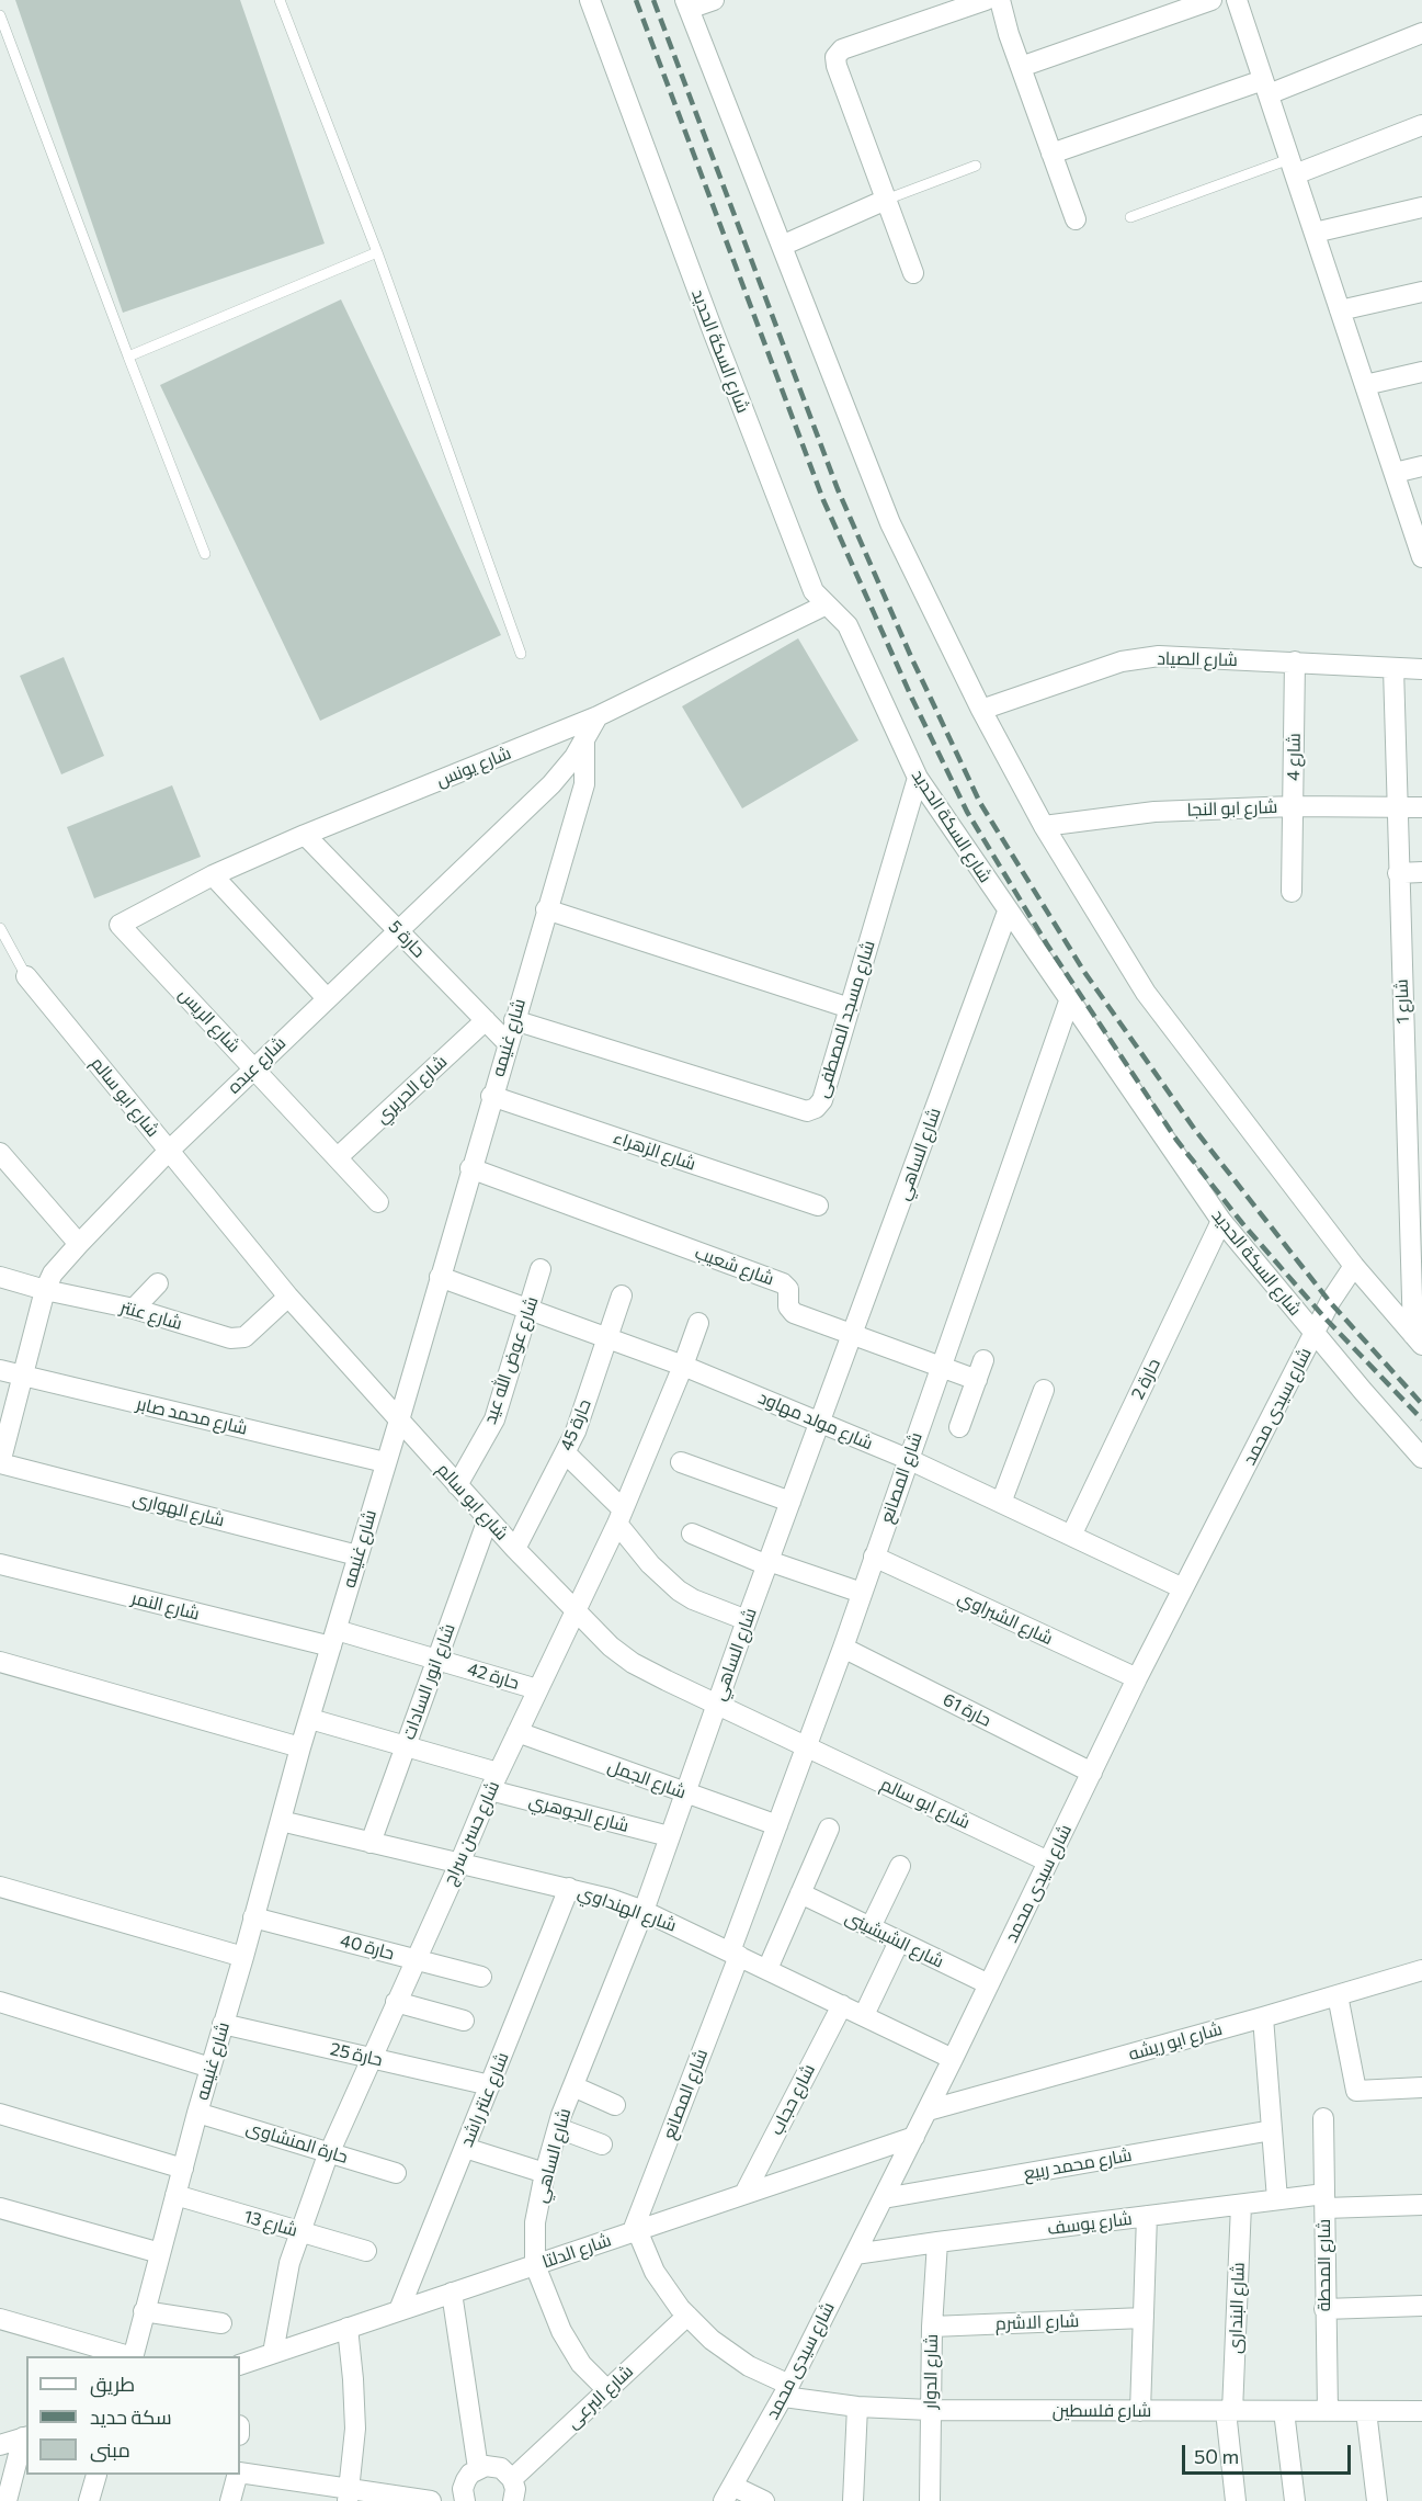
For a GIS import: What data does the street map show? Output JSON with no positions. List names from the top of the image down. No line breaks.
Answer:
{"streets":{"street":["شارع السكة الحديد","شارع الصياد","شارع 4","شارع يونس","شارع ابو النجا","حارة 5","شارع 1","شارع مسجد المصطفى","شارع الريس","شارع غنيمه","شارع عبده","شارع الحريري","شارع ابو سالم","شارع الزهراء","شارع الساهي","شارع شعيب","شارع عنتر","شارع عوض الله عيد","حارة 2","شارع سيدى محمد","شارع محمد صابر","شارع مولد مهاود","حارة 45","شارع المصانع","شارع الهوارى","شارع النمر","شارع الشبراوي","حارة 42","شارع انور السادات","حارة 61","شارع الجمل","شارع الجوهري","شارع حسن سراج","شارع الهنداوي","شارع الشيشينى","حارة 40","شارع ابو ريشه","حارة 25","شارع عنتر راشد","شارع حجاب","حارة المنشاوى","شارع محمد ربيع","شارع 13","شارع يوسف","شارع الدلتا","شارع المحطة","شارع البندارى","شارع الاشرم","شارع الدوار","شارع البرعى","شارع فلسطين"]},"crossings":[["شارع السكة الحديد","شارع يونس"],["شارع السكة الحديد","شارع مسجد المصطفى"],["شارع السكة الحديد","شارع الساهي"],["شارع السكة الحديد","حارة 2"],["شارع السكة الحديد","شارع سيدى محمد"],["شارع السكة الحديد","شارع المصانع"],["شارع الصياد","شارع 4"],["شارع الصياد","شارع 1"],["شارع 4","شارع ابو النجا"],["شارع يونس","حارة 5"],["شارع يونس","شارع الريس"],["شارع يونس","شارع عبده"],["شارع ابو النجا","شارع 1"],["حارة 5","شارع غنيمه"],["حارة 5","شارع عبده"],["حارة 5","شارع الحريري"],["شارع مسجد المصطفى","شارع غنيمه"],["شارع الريس","شارع عبده"],["شارع الريس","شارع الحريري"],["شارع غنيمه","شارع عبده"],["شارع غنيمه","شارع ابو سالم"],["شارع غنيمه","شارع الزهراء"],["شارع غنيمه","شارع شعيب"],["شارع غنيمه","شارع محمد صابر"],["شارع غنيمه","شارع مولد مهاود"],["شارع غنيمه","شارع الهوارى"],["شارع غنيمه","شارع النمر"],["شارع غنيمه","حارة 42"],["شارع غنيمه","شارع الجوهري"],["شارع غنيمه","شارع الهنداوي"],["شارع غنيمه","حارة 40"],["شارع غنيمه","حارة 25"],["شارع غنيمه","حارة المنشاوى"],["شارع غنيمه","شارع 13"],["شارع عبده","شارع ابو سالم"],["شارع عبده","شارع عنتر"],["شارع عبده","شارع محمد صابر"],["شارع عبده","شارع الهوارى"],["شارع ابو سالم","شارع الساهي"],["شارع ابو سالم","شارع عنتر"],["شارع ابو سالم","شارع عوض الله عيد"],["شارع ابو سالم","شارع سيدى محمد"],["شارع ابو سالم","حارة 45"],["شارع ابو سالم","شارع المصانع"],["شارع ابو سالم","شارع انور السادات"],["شارع ابو سالم","شارع حسن سراج"],["شارع الساهي","شارع شعيب"],["شارع الساهي","شارع مولد مهاود"],["شارع الساهي","شارع الجمل"],["شارع الساهي","شارع الجوهري"],["شارع الساهي","شارع الهنداوي"],["شارع الساهي","شارع الدلتا"],["شارع الساهي","شارع البرعى"],["شارع شعيب","شارع المصانع"],["شارع عوض الله عيد","شارع مولد مهاود"],["حارة 2","شارع مولد مهاود"],["شارع سيدى محمد","شارع مولد مهاود"],["شارع سيدى محمد","شارع الشبراوي"],["شارع سيدى محمد","حارة 61"],["شارع سيدى محمد","شارع الهنداوي"],["شارع سيدى محمد","شارع الشيشينى"],["شارع سيدى محمد","شارع ابو ريشه"],["شارع سيدى محمد","شارع محمد ربيع"],["شارع سيدى محمد","شارع يوسف"],["شارع سيدى محمد","شارع الدلتا"],["شارع سيدى محمد","شارع فلسطين"],["شارع مولد مهاود","حارة 45"],["شارع مولد مهاود","شارع المصانع"],["شارع مولد مهاود","شارع حسن سراج"],["شارع المصانع","شارع الشبراوي"],["شارع المصانع","حارة 61"],["شارع المصانع","شارع الجمل"],["شارع المصانع","شارع الهنداوي"],["شارع المصانع","شارع الدلتا"],["شارع المصانع","شارع فلسطين"],["شارع النمر","حارة 42"],["حارة 42","شارع انور السادات"],["حارة 42","شارع حسن سراج"],["شارع انور السادات","شارع الجوهري"],["شارع انور السادات","شارع الهنداوي"],["شارع الجمل","شارع حسن سراج"],["شارع الجوهري","شارع حسن سراج"],["شارع حسن سراج","شارع الهنداوي"],["شارع حسن سراج","حارة 40"],["شارع حسن سراج","حارة 25"],["شارع حسن سراج","حارة المنشاوى"],["شارع حسن سراج","شارع 13"],["شارع حسن سراج","شارع الدلتا"],["شارع الهنداوي","شارع عنتر راشد"],["شارع الهنداوي","شارع حجاب"],["حارة 25","شارع عنتر راشد"],["شارع عنتر راشد","شارع الدلتا"],["شارع حجاب","شارع الدلتا"],["شارع يوسف","شارع المحطة"],["شارع يوسف","شارع البندارى"],["شارع يوسف","شارع الدوار"],["شارع الدلتا","شارع فلسطين"],["شارع المحطة","شارع فلسطين"],["شارع البندارى","شارع فلسطين"],["شارع الاشرم","شارع الدوار"],["شارع الدوار","شارع فلسطين"],["شارع البرعى","شارع فلسطين"]],"legend":["طريق","سكة حديد","مبنى"],"scale_bar":"50 m"}
